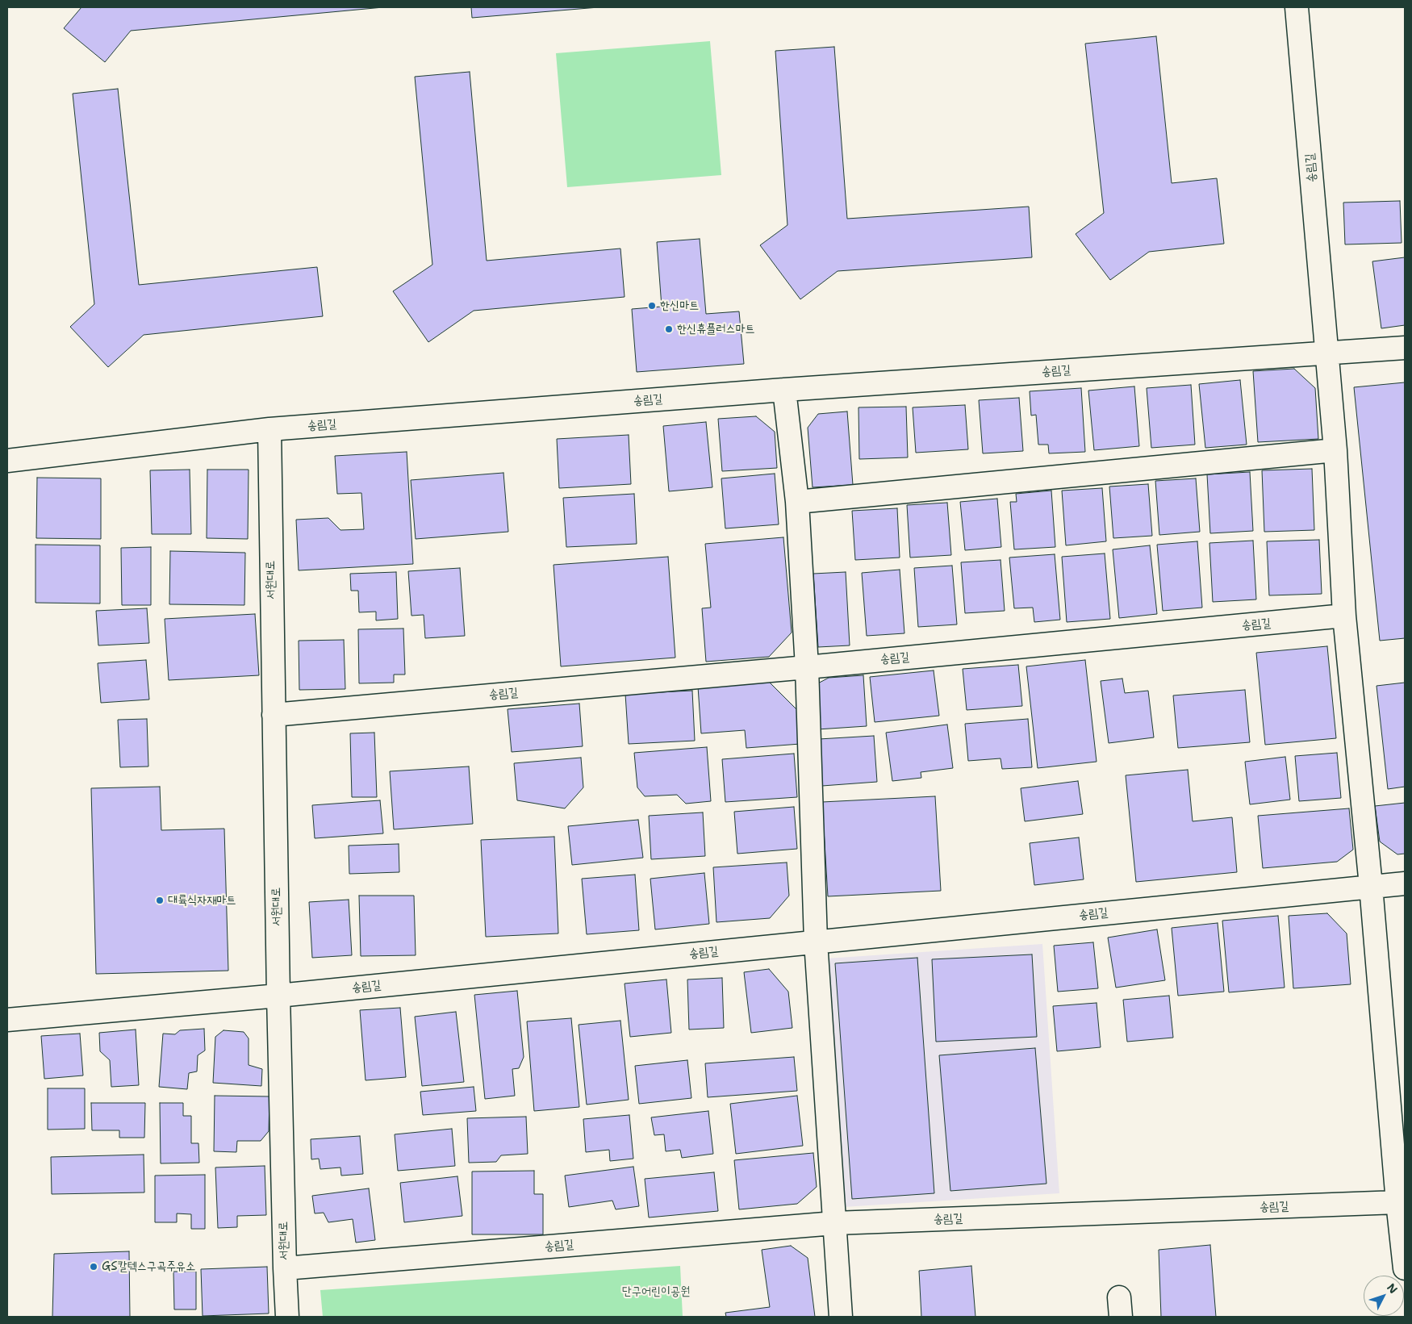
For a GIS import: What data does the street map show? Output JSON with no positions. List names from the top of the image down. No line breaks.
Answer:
{"streets":{"street":["송림길","서원대로"]},"crossings":[["송림길","서원대로"]],"parks":["단구어린이공원"],"places":["한신마트","한신휴플러스마트","대륙식자재마트","GS칼텍스구곡주유소"],"north":"top right"}
